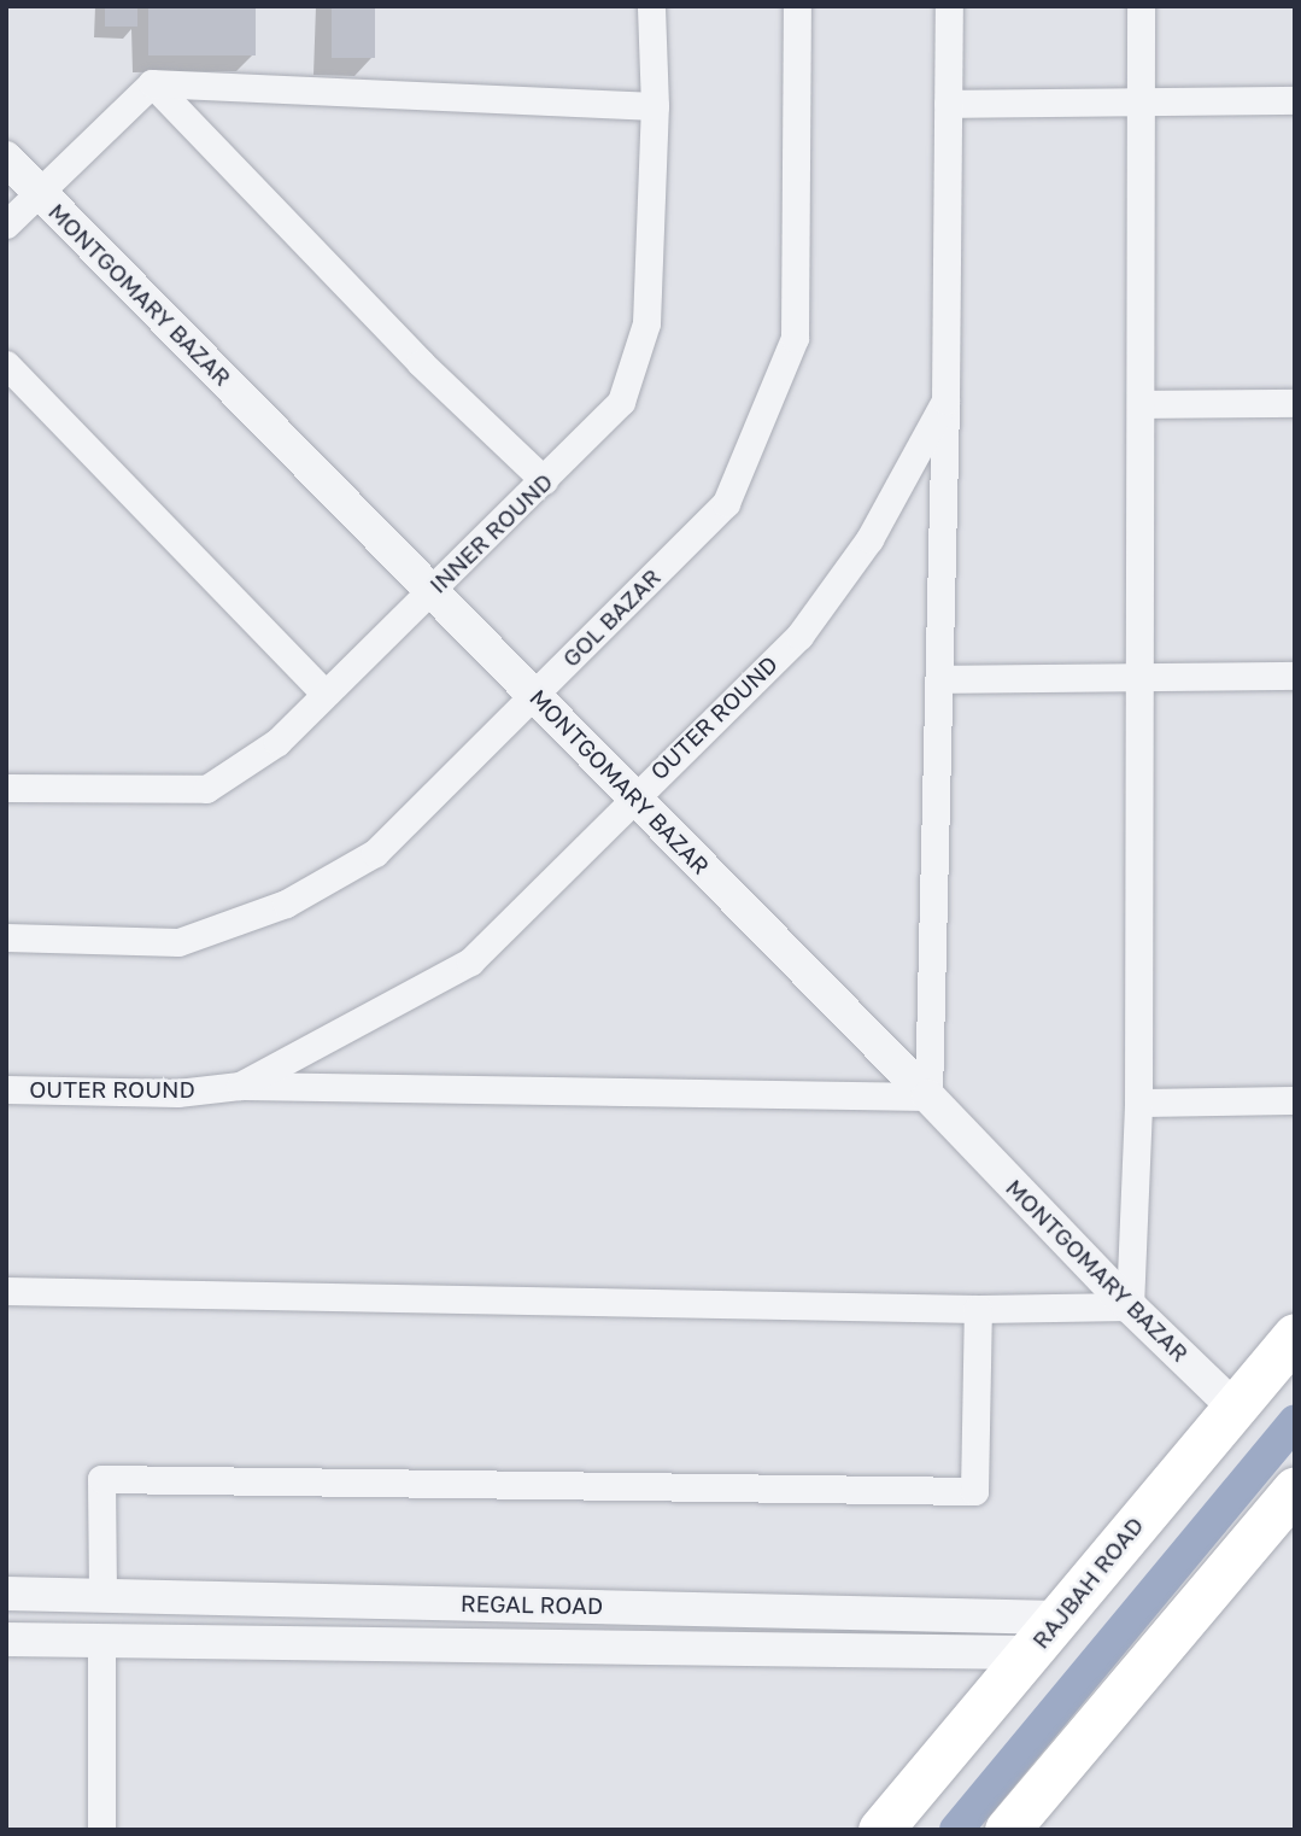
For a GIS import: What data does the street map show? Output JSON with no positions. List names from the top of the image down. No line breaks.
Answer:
{"streets":{"main road":["RAJBAH ROAD"],"street":["MONTGOMARY BAZAR","INNER ROUND","GOL BAZAR","OUTER ROUND","REGAL ROAD"]},"crossings":[["MONTGOMARY BAZAR","INNER ROUND"],["MONTGOMARY BAZAR","GOL BAZAR"],["MONTGOMARY BAZAR","OUTER ROUND"],["MONTGOMARY BAZAR","RAJBAH ROAD"],["RAJBAH ROAD","REGAL ROAD"]]}
